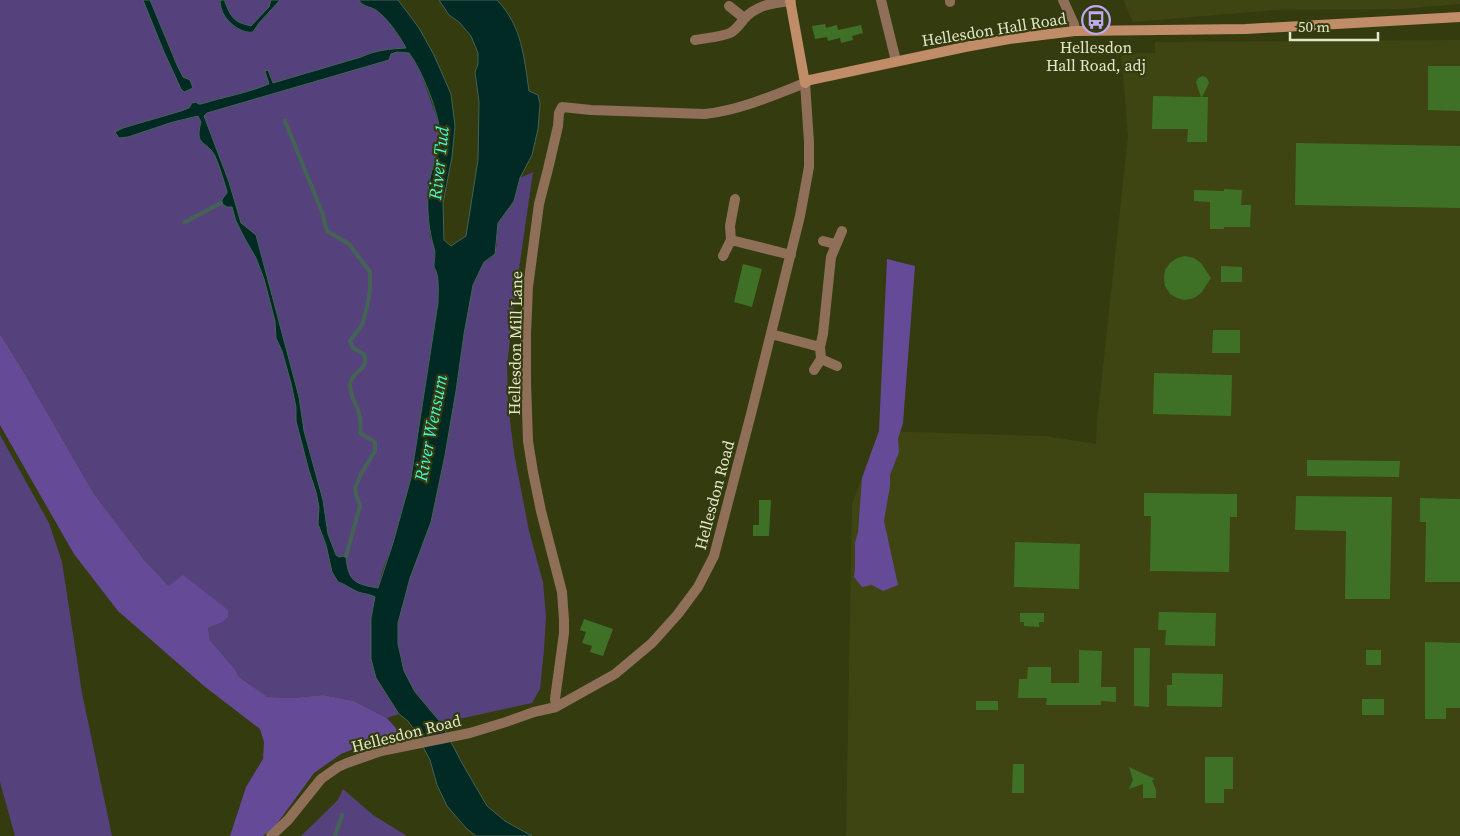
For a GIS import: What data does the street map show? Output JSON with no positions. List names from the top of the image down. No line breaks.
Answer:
{"streets":{"street":["Hellesdon Hall Road","Hellesdon Mill Lane","Hellesdon Road"]},"crossings":[["Hellesdon Hall Road","Hellesdon Mill Lane"],["Hellesdon Hall Road","Hellesdon Road"],["Hellesdon Mill Lane","Hellesdon Road"]],"water":["River Tud","River Wensum"],"places":{"bus stop":["Hellesdon Hall Road, adj"]},"scale_bar":"50 m"}
